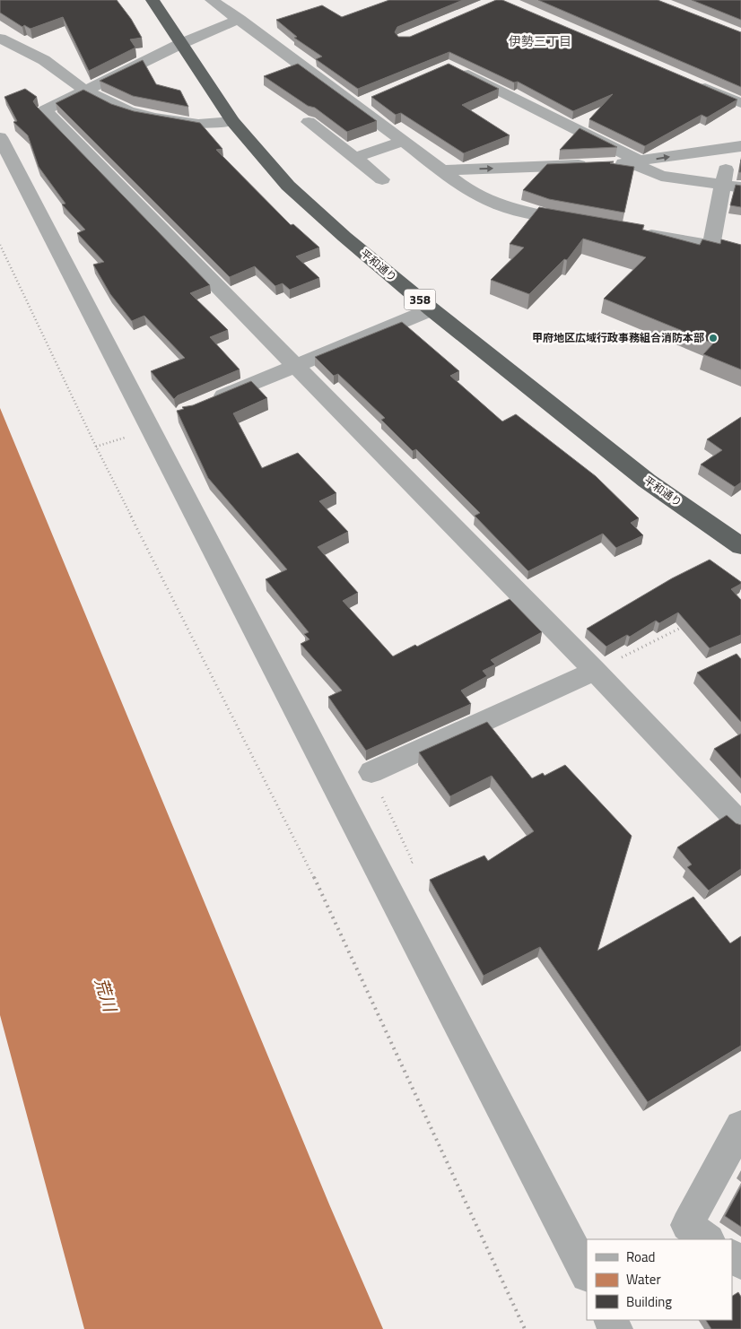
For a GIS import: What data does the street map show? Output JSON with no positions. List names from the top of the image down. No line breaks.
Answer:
{"streets":{"highway":["平和通り","358"]},"districts":["伊勢三丁目"],"water":["荒川"],"places":["甲府地区広域行政事務組合消防本部"],"legend":["Road","Water","Building"]}
